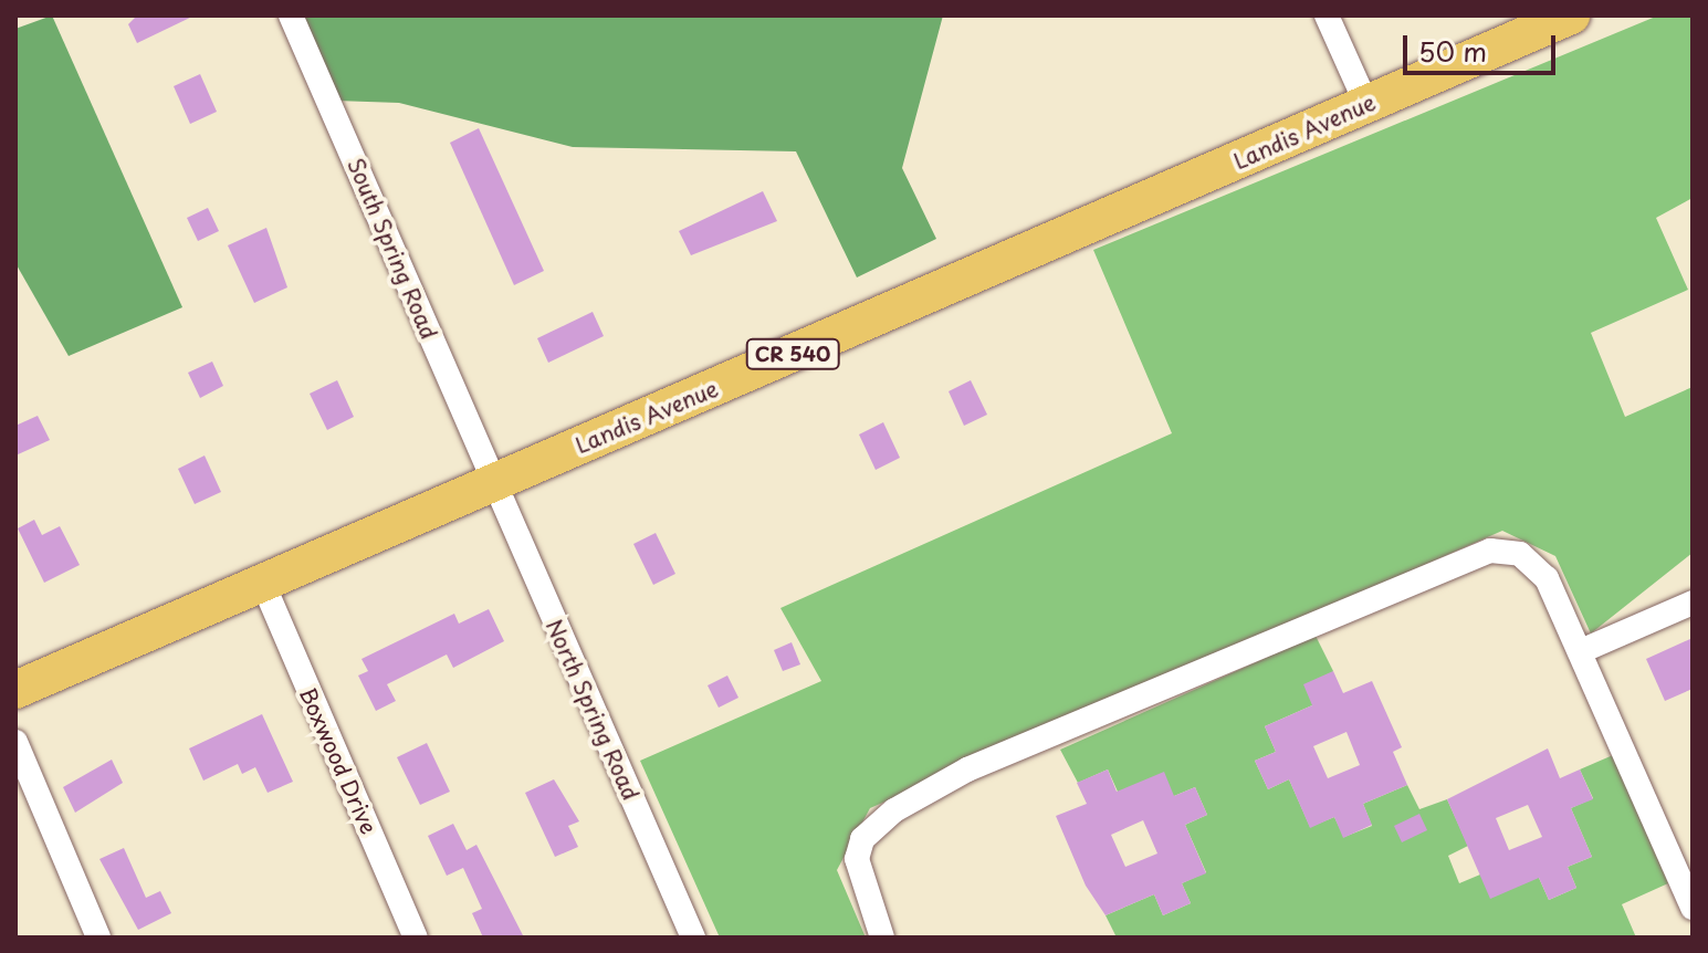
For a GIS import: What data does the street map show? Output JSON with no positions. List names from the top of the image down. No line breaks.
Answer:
{"streets":{"main road":["Landis Avenue","CR 540"],"street":["South Spring Road","North Spring Road","Boxwood Drive"]},"crossings":[["Landis Avenue","South Spring Road"],["Landis Avenue","North Spring Road"],["Landis Avenue","Boxwood Drive"],["South Spring Road","North Spring Road"]],"scale_bar":"50 m"}
